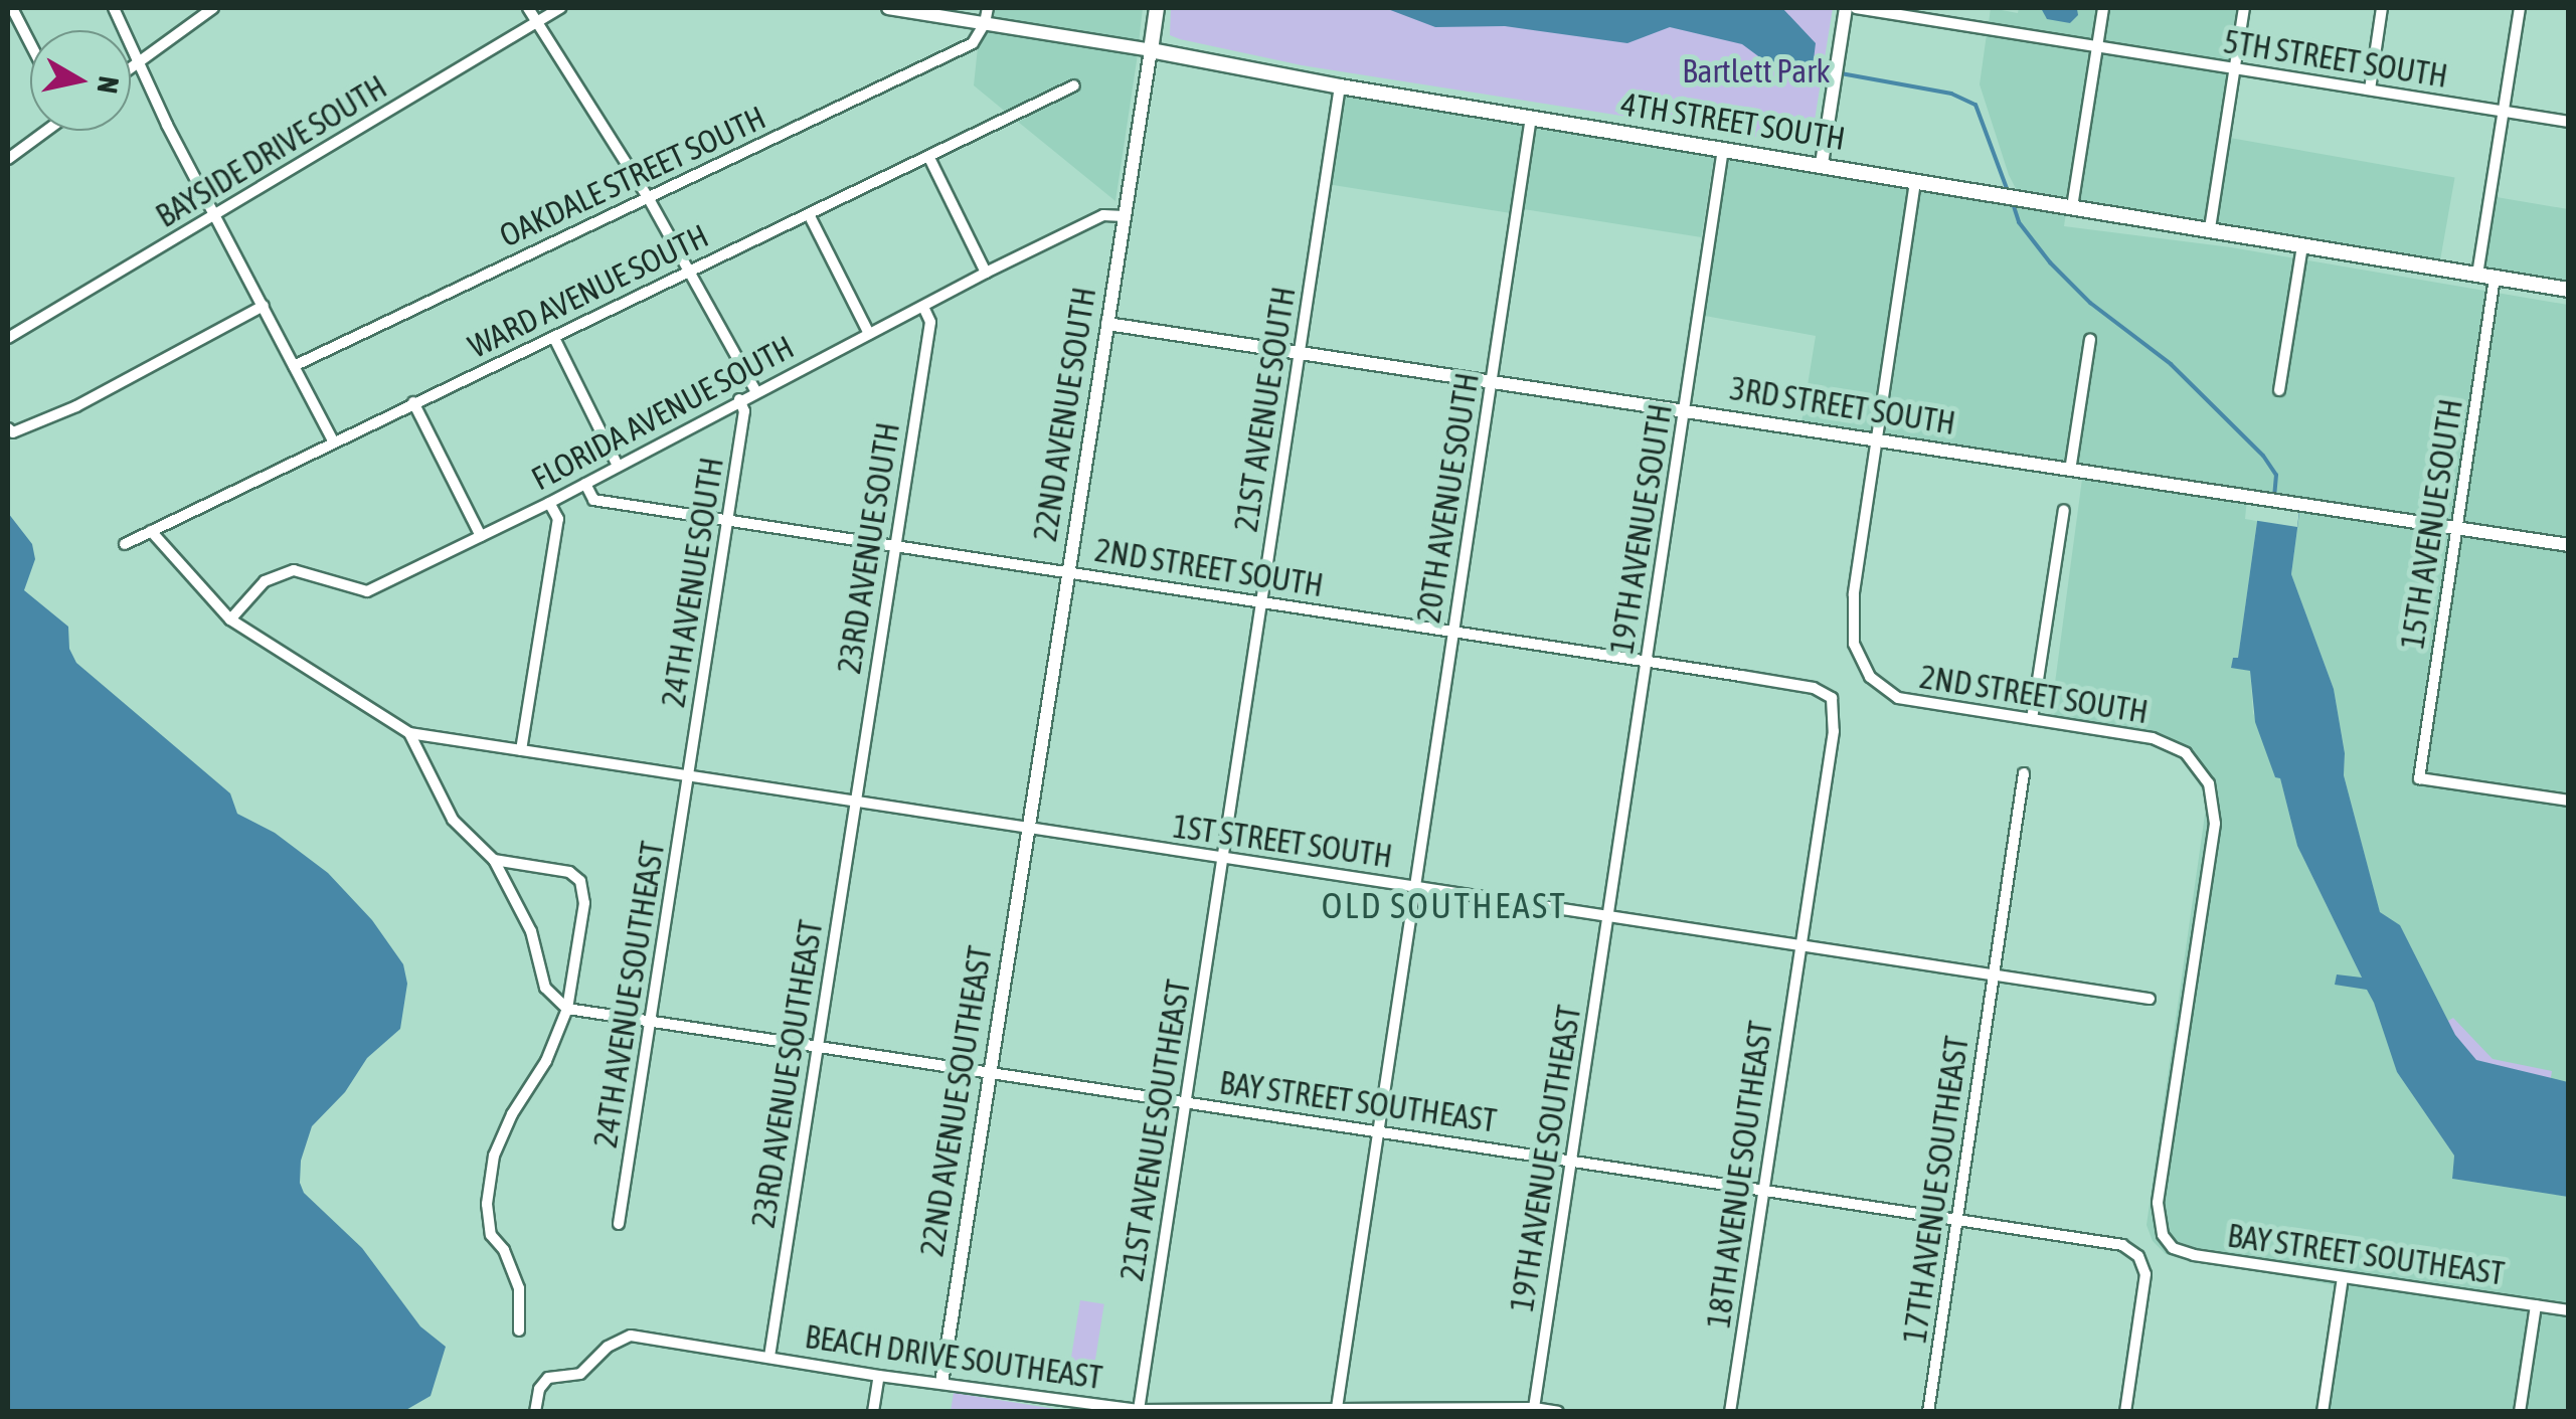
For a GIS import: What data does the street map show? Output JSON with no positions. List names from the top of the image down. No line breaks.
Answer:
{"streets":{"main road":["4TH STREET SOUTH","22ND AVENUE SOUTH"],"street":["5TH STREET SOUTH","BAYSIDE DRIVE SOUTH","OAKDALE STREET SOUTH","WARD AVENUE SOUTH","3RD STREET SOUTH","21ST AVENUE SOUTH","FLORIDA AVENUE SOUTH","20TH AVENUE SOUTH","15TH AVENUE SOUTH","19TH AVENUE SOUTH","23RD AVENUE SOUTH","2ND STREET SOUTH","24TH AVENUE SOUTH","1ST STREET SOUTH","24TH AVENUE SOUTHEAST","23RD AVENUE SOUTHEAST","22ND AVENUE SOUTHEAST","BAY STREET SOUTHEAST","21ST AVENUE SOUTHEAST","19TH AVENUE SOUTHEAST","18TH AVENUE SOUTHEAST","17TH AVENUE SOUTHEAST","BEACH DRIVE SOUTHEAST"]},"crossings":[["4TH STREET SOUTH","OAKDALE STREET SOUTH"],["4TH STREET SOUTH","21ST AVENUE SOUTH"],["4TH STREET SOUTH","22ND AVENUE SOUTH"],["4TH STREET SOUTH","20TH AVENUE SOUTH"],["4TH STREET SOUTH","15TH AVENUE SOUTH"],["4TH STREET SOUTH","19TH AVENUE SOUTH"],["3RD STREET SOUTH","21ST AVENUE SOUTH"],["3RD STREET SOUTH","22ND AVENUE SOUTH"],["3RD STREET SOUTH","20TH AVENUE SOUTH"],["3RD STREET SOUTH","15TH AVENUE SOUTH"],["3RD STREET SOUTH","19TH AVENUE SOUTH"],["3RD STREET SOUTH","2ND STREET SOUTH"],["21ST AVENUE SOUTH","2ND STREET SOUTH"],["21ST AVENUE SOUTH","1ST STREET SOUTH"],["21ST AVENUE SOUTH","21ST AVENUE SOUTHEAST"],["FLORIDA AVENUE SOUTH","22ND AVENUE SOUTH"],["FLORIDA AVENUE SOUTH","23RD AVENUE SOUTH"],["FLORIDA AVENUE SOUTH","2ND STREET SOUTH"],["FLORIDA AVENUE SOUTH","24TH AVENUE SOUTH"],["22ND AVENUE SOUTH","2ND STREET SOUTH"],["22ND AVENUE SOUTH","1ST STREET SOUTH"],["22ND AVENUE SOUTH","22ND AVENUE SOUTHEAST"],["20TH AVENUE SOUTH","2ND STREET SOUTH"],["20TH AVENUE SOUTH","1ST STREET SOUTH"],["20TH AVENUE SOUTH","BAY STREET SOUTHEAST"],["20TH AVENUE SOUTH","BEACH DRIVE SOUTHEAST"],["19TH AVENUE SOUTH","2ND STREET SOUTH"],["19TH AVENUE SOUTH","1ST STREET SOUTH"],["19TH AVENUE SOUTH","19TH AVENUE SOUTHEAST"],["23RD AVENUE SOUTH","2ND STREET SOUTH"],["23RD AVENUE SOUTH","1ST STREET SOUTH"],["23RD AVENUE SOUTH","23RD AVENUE SOUTHEAST"],["2ND STREET SOUTH","24TH AVENUE SOUTH"],["2ND STREET SOUTH","BAY STREET SOUTHEAST"],["2ND STREET SOUTH","18TH AVENUE SOUTHEAST"],["24TH AVENUE SOUTH","1ST STREET SOUTH"],["24TH AVENUE SOUTH","24TH AVENUE SOUTHEAST"],["1ST STREET SOUTH","24TH AVENUE SOUTHEAST"],["1ST STREET SOUTH","23RD AVENUE SOUTHEAST"],["1ST STREET SOUTH","22ND AVENUE SOUTHEAST"],["1ST STREET SOUTH","21ST AVENUE SOUTHEAST"],["1ST STREET SOUTH","19TH AVENUE SOUTHEAST"],["1ST STREET SOUTH","18TH AVENUE SOUTHEAST"],["1ST STREET SOUTH","17TH AVENUE SOUTHEAST"],["24TH AVENUE SOUTHEAST","BAY STREET SOUTHEAST"],["23RD AVENUE SOUTHEAST","BAY STREET SOUTHEAST"],["23RD AVENUE SOUTHEAST","BEACH DRIVE SOUTHEAST"],["22ND AVENUE SOUTHEAST","BAY STREET SOUTHEAST"],["22ND AVENUE SOUTHEAST","BEACH DRIVE SOUTHEAST"],["BAY STREET SOUTHEAST","21ST AVENUE SOUTHEAST"],["BAY STREET SOUTHEAST","19TH AVENUE SOUTHEAST"],["BAY STREET SOUTHEAST","18TH AVENUE SOUTHEAST"],["BAY STREET SOUTHEAST","17TH AVENUE SOUTHEAST"],["21ST AVENUE SOUTHEAST","BEACH DRIVE SOUTHEAST"],["19TH AVENUE SOUTHEAST","BEACH DRIVE SOUTHEAST"]],"districts":["OLD SOUTHEAST"],"parks":["Bartlett Park"],"north":"right"}
